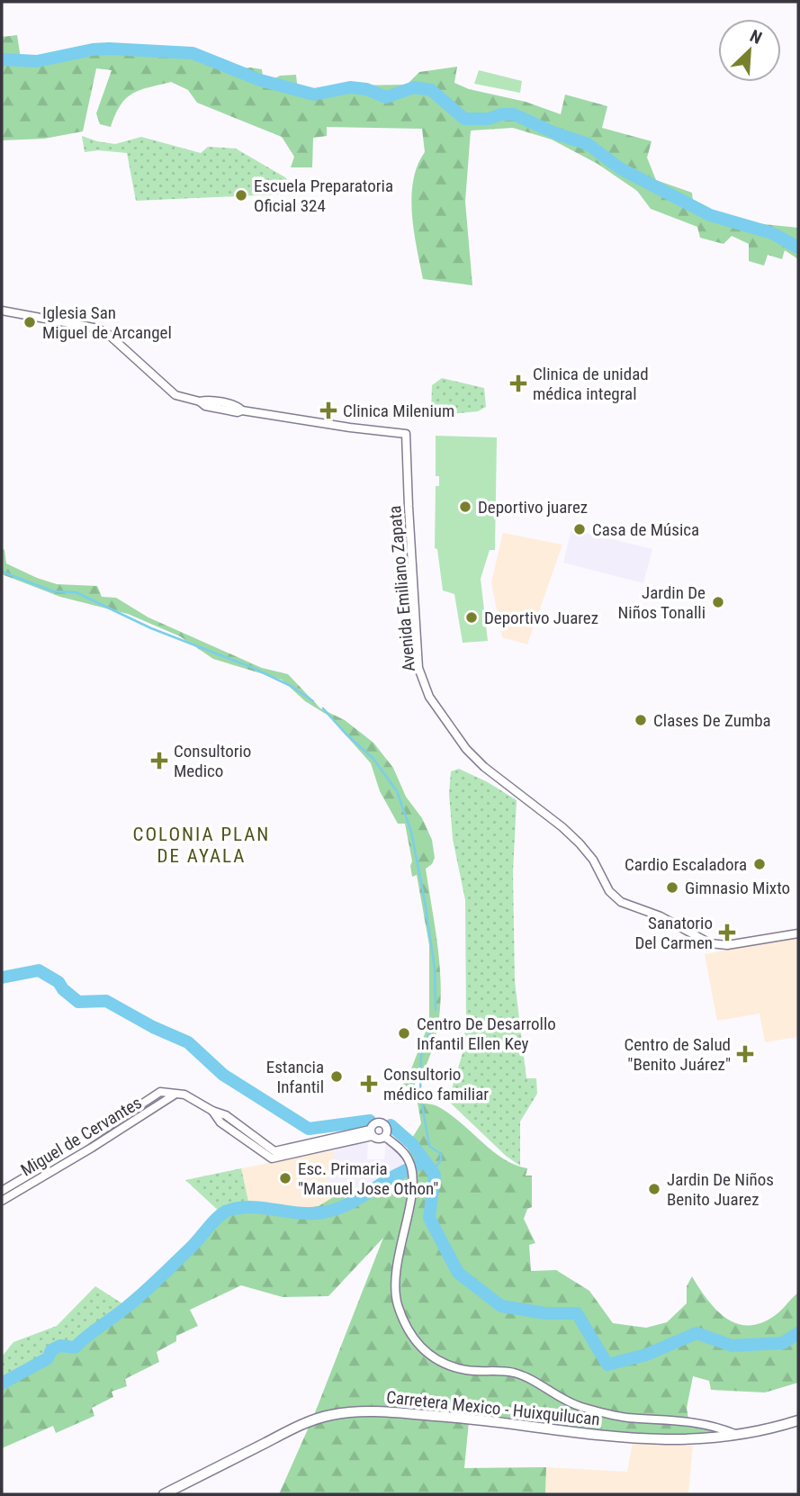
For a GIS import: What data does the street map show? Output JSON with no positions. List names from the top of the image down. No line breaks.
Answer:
{"streets":{"main road":["Avenida Emiliano Zapata","Miguel de Cervantes","Carretera Mexico - Huixquilucan"]},"districts":["COLONIA PLAN DE AYALA"],"places":{"other":["Escuela Preparatoria Oficial 324","Iglesia San Miguel de Arcangel","Deportivo juarez","Casa de Música","Jardin De Niños Tonalli","Deportivo Juarez","Clases De Zumba","Cardio Escaladora","Gimnasio Mixto","Centro De Desarrollo Infantil Ellen Key","Estancia Infantil","Esc. Primaria \"Manuel Jose Othon\"","Jardin De Niños Benito Juarez"],"health":["Clinica de unidad médica integral","Clinica Milenium","Consultorio Medico","Sanatorio Del Carmen","Centro de Salud \"Benito Juárez\"","Consultorio médico familiar"]},"north":"top right"}
